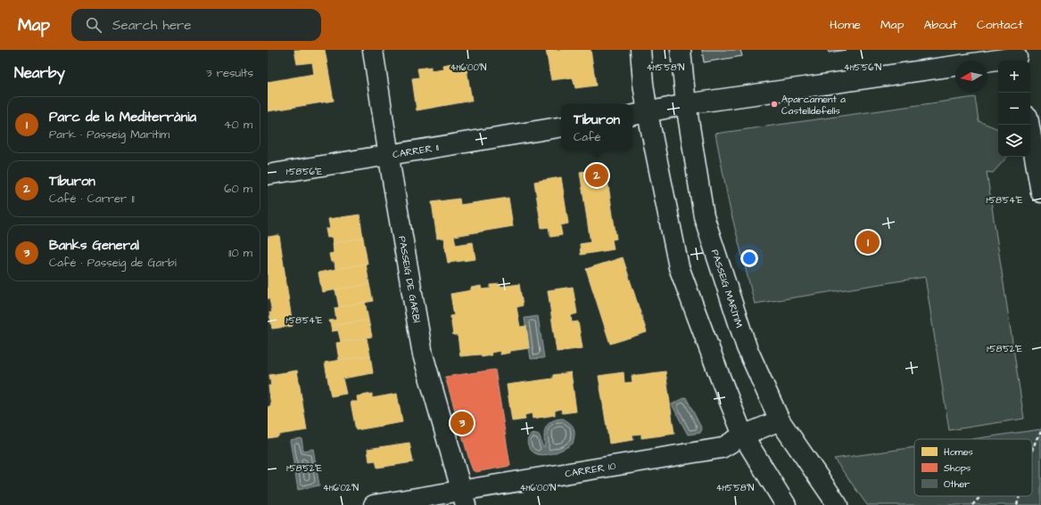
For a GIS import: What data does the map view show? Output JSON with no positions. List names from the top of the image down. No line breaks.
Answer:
{"streets":{"street":["CARRER 11","PASSEIG DE GARBÍ","PASSEIG MARÍTIM","CARRER 10"]},"crossings":[["CARRER 11","PASSEIG DE GARBÍ"],["PASSEIG DE GARBÍ","CARRER 10"],["PASSEIG MARÍTIM","CARRER 10"]],"places":["Aparcament a Castelldefells"],"legend":["Homes","Shops","Other"],"north":"left","page":{"header":"Map","search":"Search here","nav":["Home","Map","About","Contact"],"heading":["Nearby","3 results"],"map_buttons":["+","−"],"list":[{"mark":"1","name":"Parc de la Mediterrània","note":"Park · Passeig Marítim","value":"40 m"},{"mark":"2","name":"Tiburon","note":"Café · Carrer 11","value":"60 m"},{"mark":"3","name":"Banks General","note":"Café · Passeig de Garbí","value":"110 m"}],"popup":["Tiburon","Café"],"pins":["2","1","3"]},"coordinates":["41°16'00\"N","41°15'58\"N","41°15'56\"N","1°58'56\"E","1°58'54\"E","1°58'52\"E","41°16'02\"N"]}
